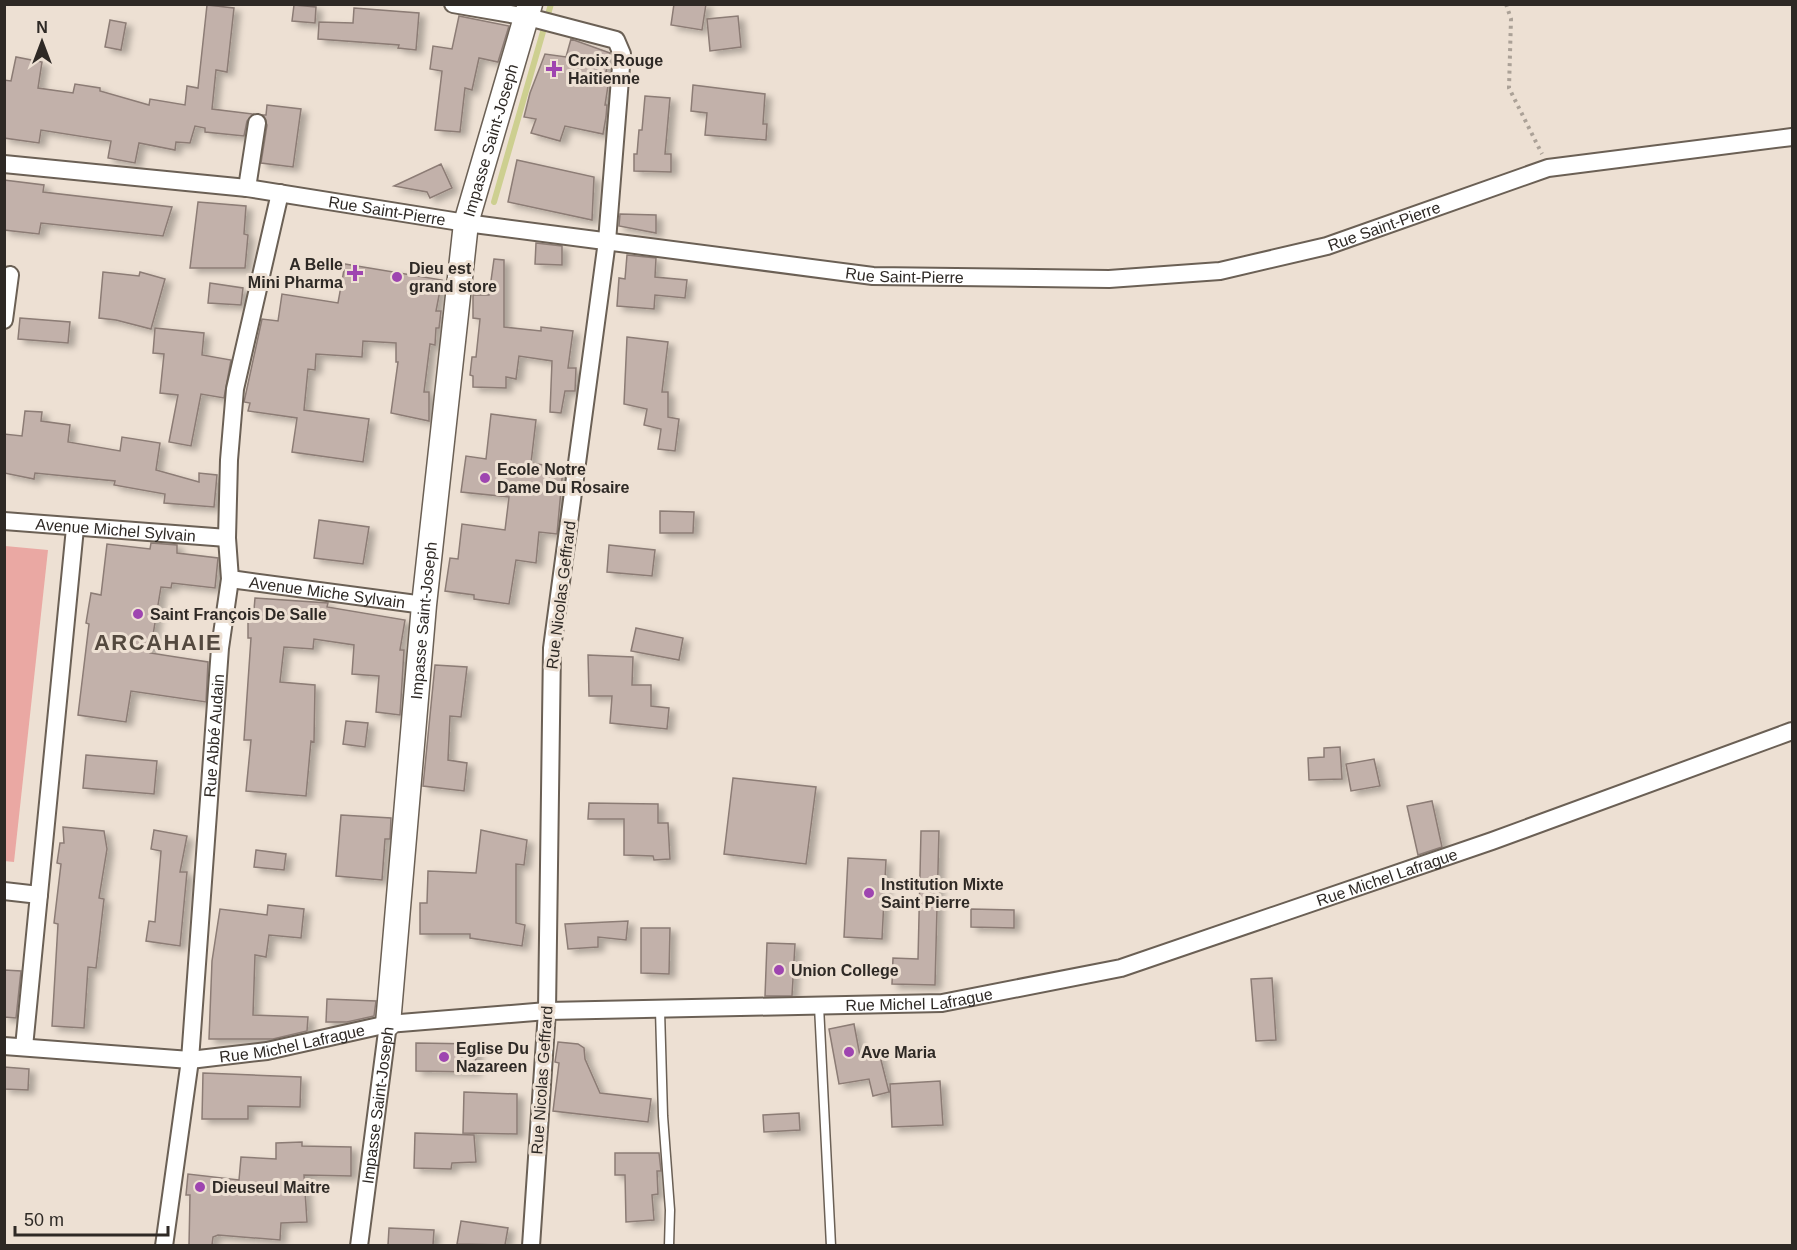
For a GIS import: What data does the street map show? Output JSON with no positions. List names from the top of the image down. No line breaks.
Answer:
{"streets":{"street":["Impasse Saint-Joseph","Rue Saint-Pierre","Avenue Michel Sylvain","Avenue Miche Sylvain","Rue Nicolas Geffrard","Rue Abbé Audain","Rue Michel Lafrague"]},"crossings":[["Impasse Saint-Joseph","Rue Saint-Pierre"],["Impasse Saint-Joseph","Avenue Miche Sylvain"],["Impasse Saint-Joseph","Rue Nicolas Geffrard"],["Impasse Saint-Joseph","Rue Michel Lafrague"],["Rue Saint-Pierre","Rue Nicolas Geffrard"],["Rue Saint-Pierre","Rue Abbé Audain"],["Avenue Michel Sylvain","Rue Abbé Audain"],["Avenue Miche Sylvain","Rue Abbé Audain"],["Rue Nicolas Geffrard","Rue Michel Lafrague"],["Rue Abbé Audain","Rue Michel Lafrague"]],"districts":["ARCAHAIE"],"places":{"health":["Croix Rouge Haitienne","A Belle Mini Pharma"],"other":["Dieu est grand store","Ecole Notre Dame Du Rosaire","Saint François De Salle","Institution Mixte Saint Pierre","Union College","Ave Maria","Eglise Du Nazareen","Dieuseul Maitre"]},"scale_bar":"50 m","north":"top"}
